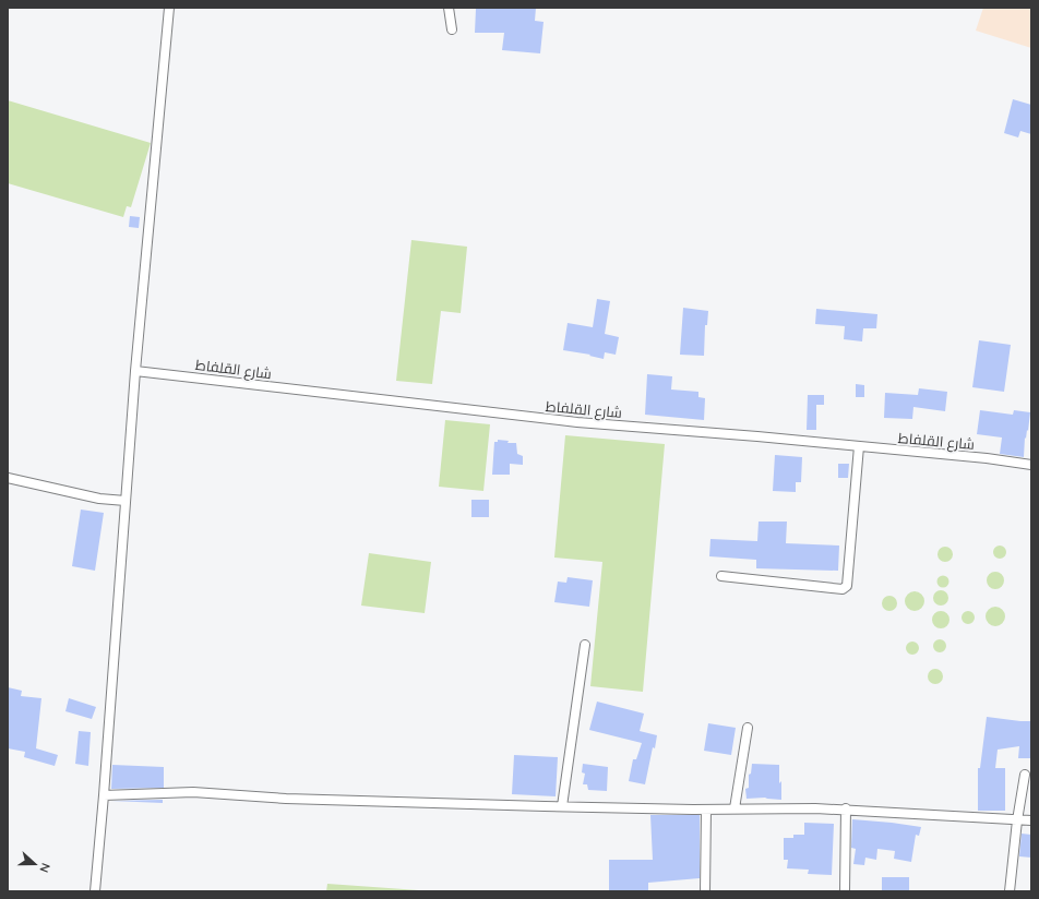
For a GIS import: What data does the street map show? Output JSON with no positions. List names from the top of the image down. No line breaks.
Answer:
{"streets":{"street":["شارع القلفاط"]},"north":"right"}
